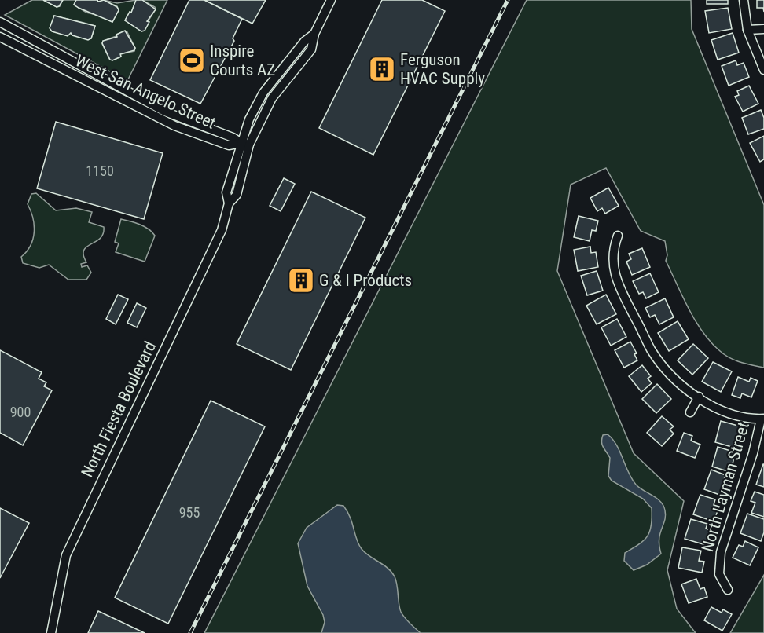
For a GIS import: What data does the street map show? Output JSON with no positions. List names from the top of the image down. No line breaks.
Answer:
{"streets":{"street":["West San Angelo Street","North Fiesta Boulevard","North Layman Street"]},"crossings":[["West San Angelo Street","North Fiesta Boulevard"]],"places":{"sports":["Inspire Courts AZ"],"building":["Ferguson HVAC Supply","G & I Products"]},"house_numbers":["1150","900","955"]}
